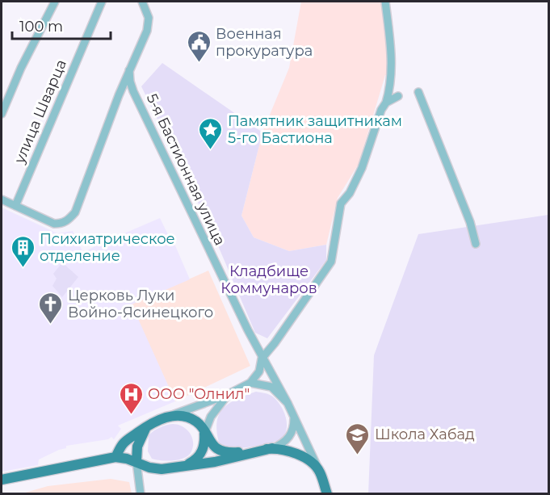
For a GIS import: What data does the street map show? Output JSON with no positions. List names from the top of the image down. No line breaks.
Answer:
{"streets":{"street":["улица Шварца","5-я Бастионная улица"]},"parks":["Кладбище Коммунаров"],"places":{"public building":["Военная прокуратура"],"place":["Памятник защитникам 5-го Бастиона"],"building":["Психиатрическое отделение"],"church":["Церковь Луки Войно-Ясинецкого"],"hospital":["ООО \"Олнил\""],"school or university":["Школа Хабад"]},"scale_bar":"100 m"}
